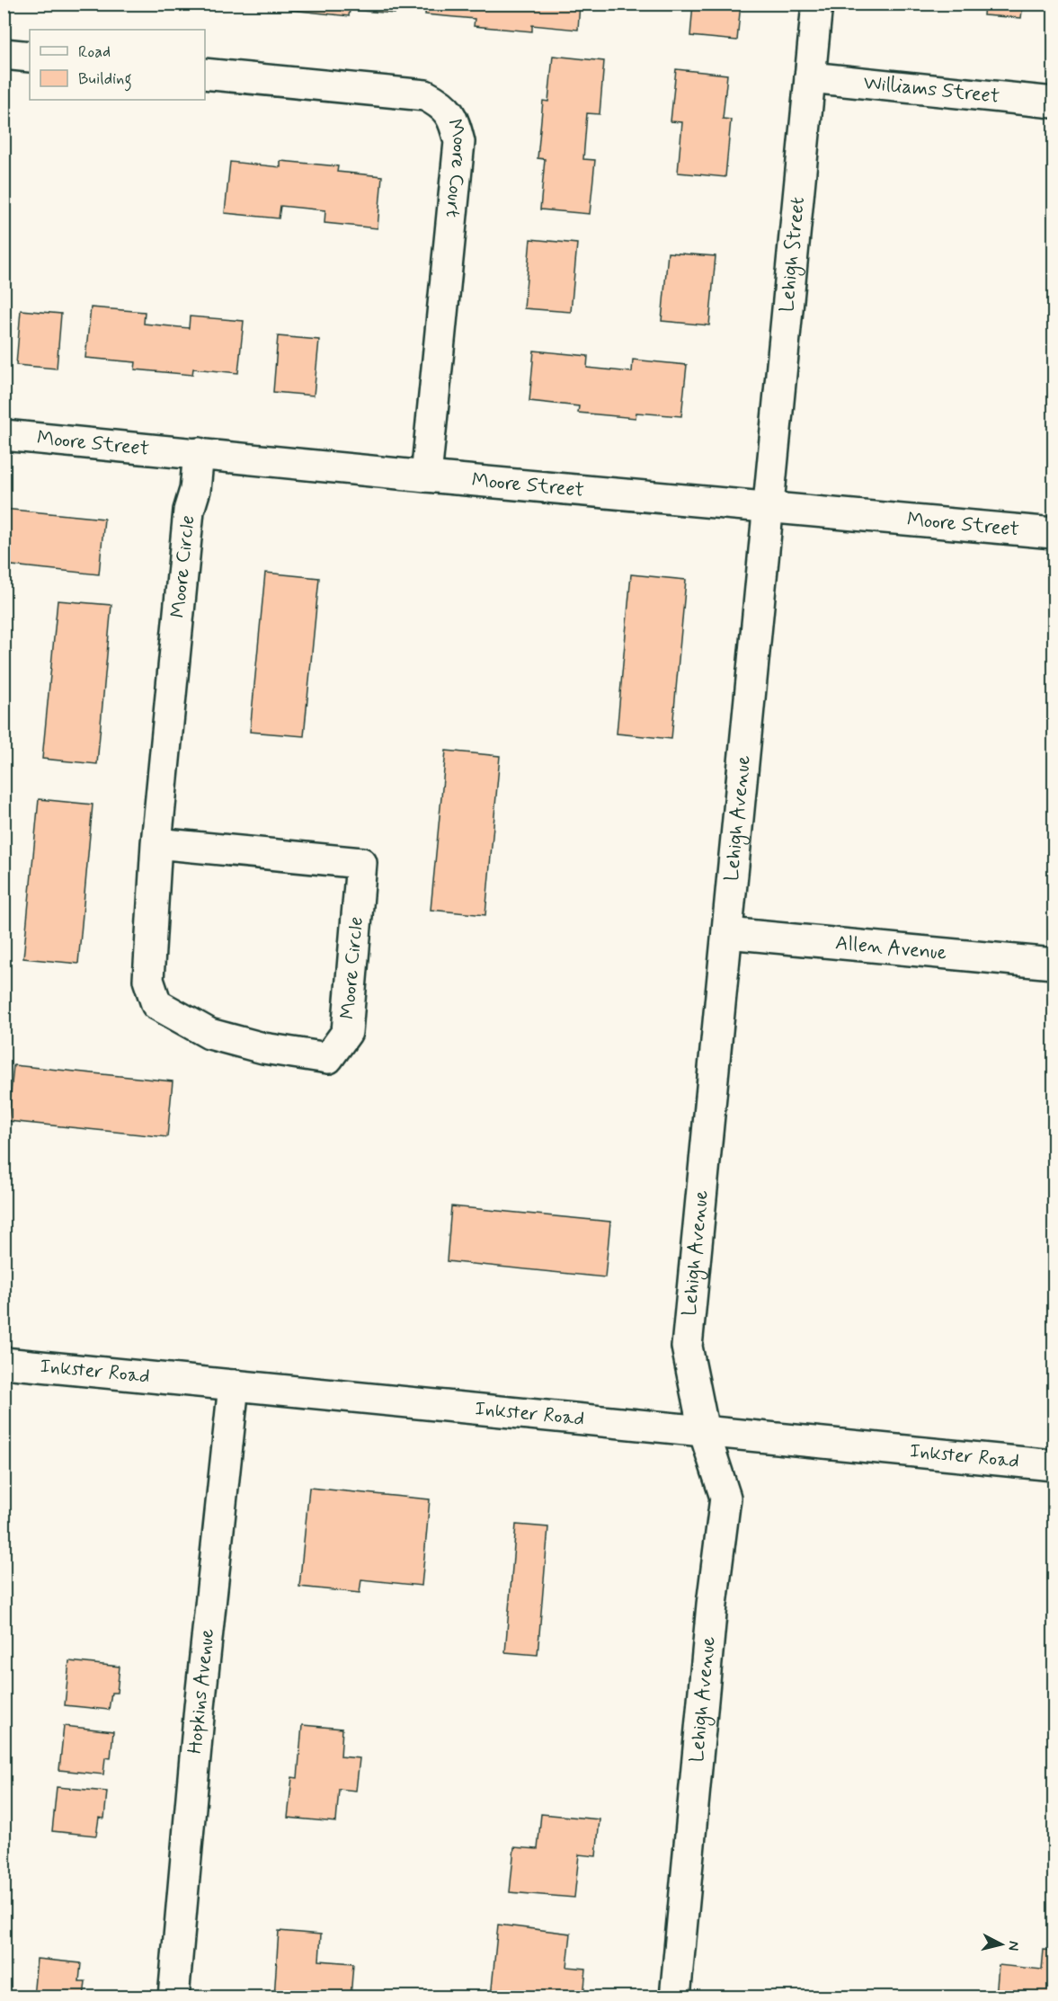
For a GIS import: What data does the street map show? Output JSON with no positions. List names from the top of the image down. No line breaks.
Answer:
{"streets":{"street":["Williams Street","Moore Court","Lehigh Street","Moore Street","Moore Circle","Lehigh Avenue","Allen Avenue","Inkster Road","Hopkins Avenue"]},"crossings":[["Williams Street","Lehigh Street"],["Moore Court","Moore Street"],["Lehigh Street","Moore Street"],["Lehigh Street","Lehigh Avenue"],["Moore Street","Moore Circle"],["Moore Street","Lehigh Avenue"],["Lehigh Avenue","Allen Avenue"],["Lehigh Avenue","Inkster Road"],["Inkster Road","Hopkins Avenue"]],"legend":["Road","Building"],"north":"right"}
